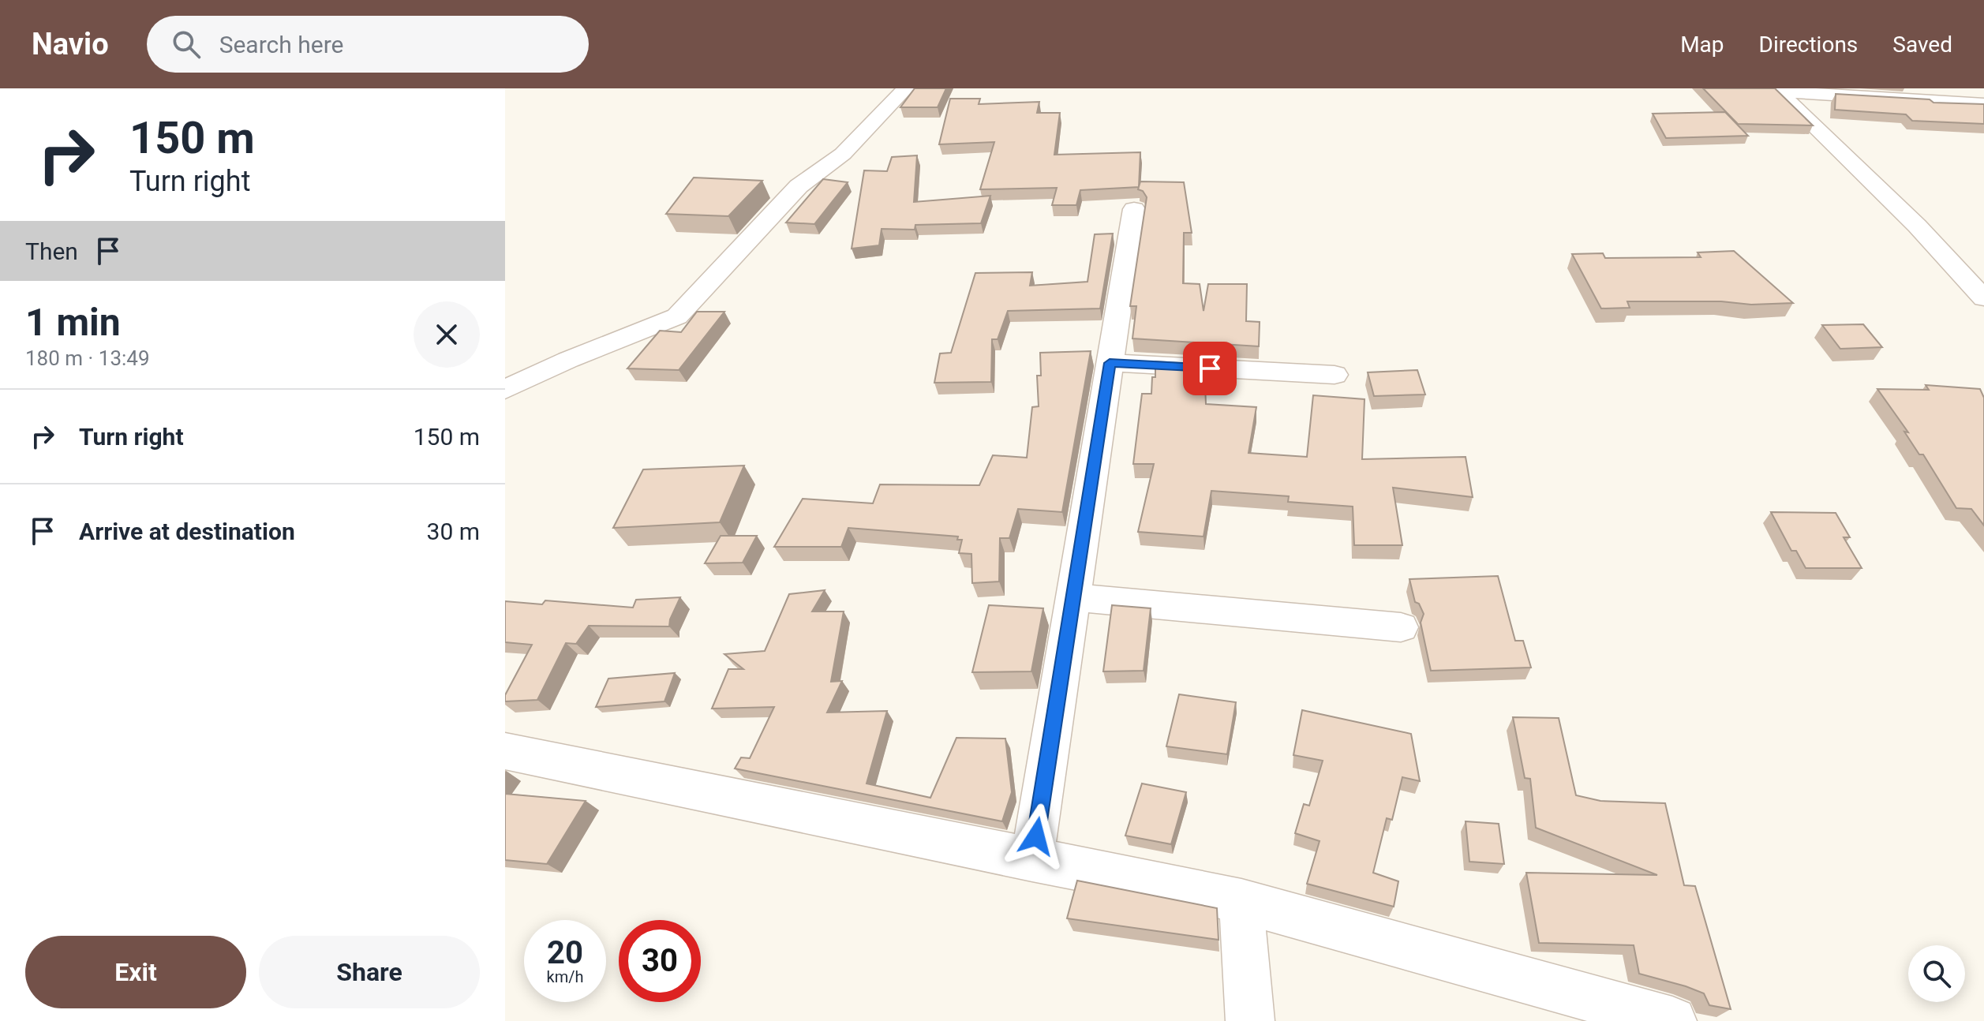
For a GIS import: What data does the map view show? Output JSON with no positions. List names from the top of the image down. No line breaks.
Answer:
{"page":{"header":"Navio","search":"Search here","nav":["Map","Directions","Saved"],"turn":["150 m","Turn right"],"then":"Then","heading":["1 min","180 m · 13:49"],"list":[{"name":"Turn right","value":"150 m"},{"name":"Arrive at destination","value":"30 m"}],"speed":"20 km/h","limit":"30","buttons":["Exit","Share"]}}
